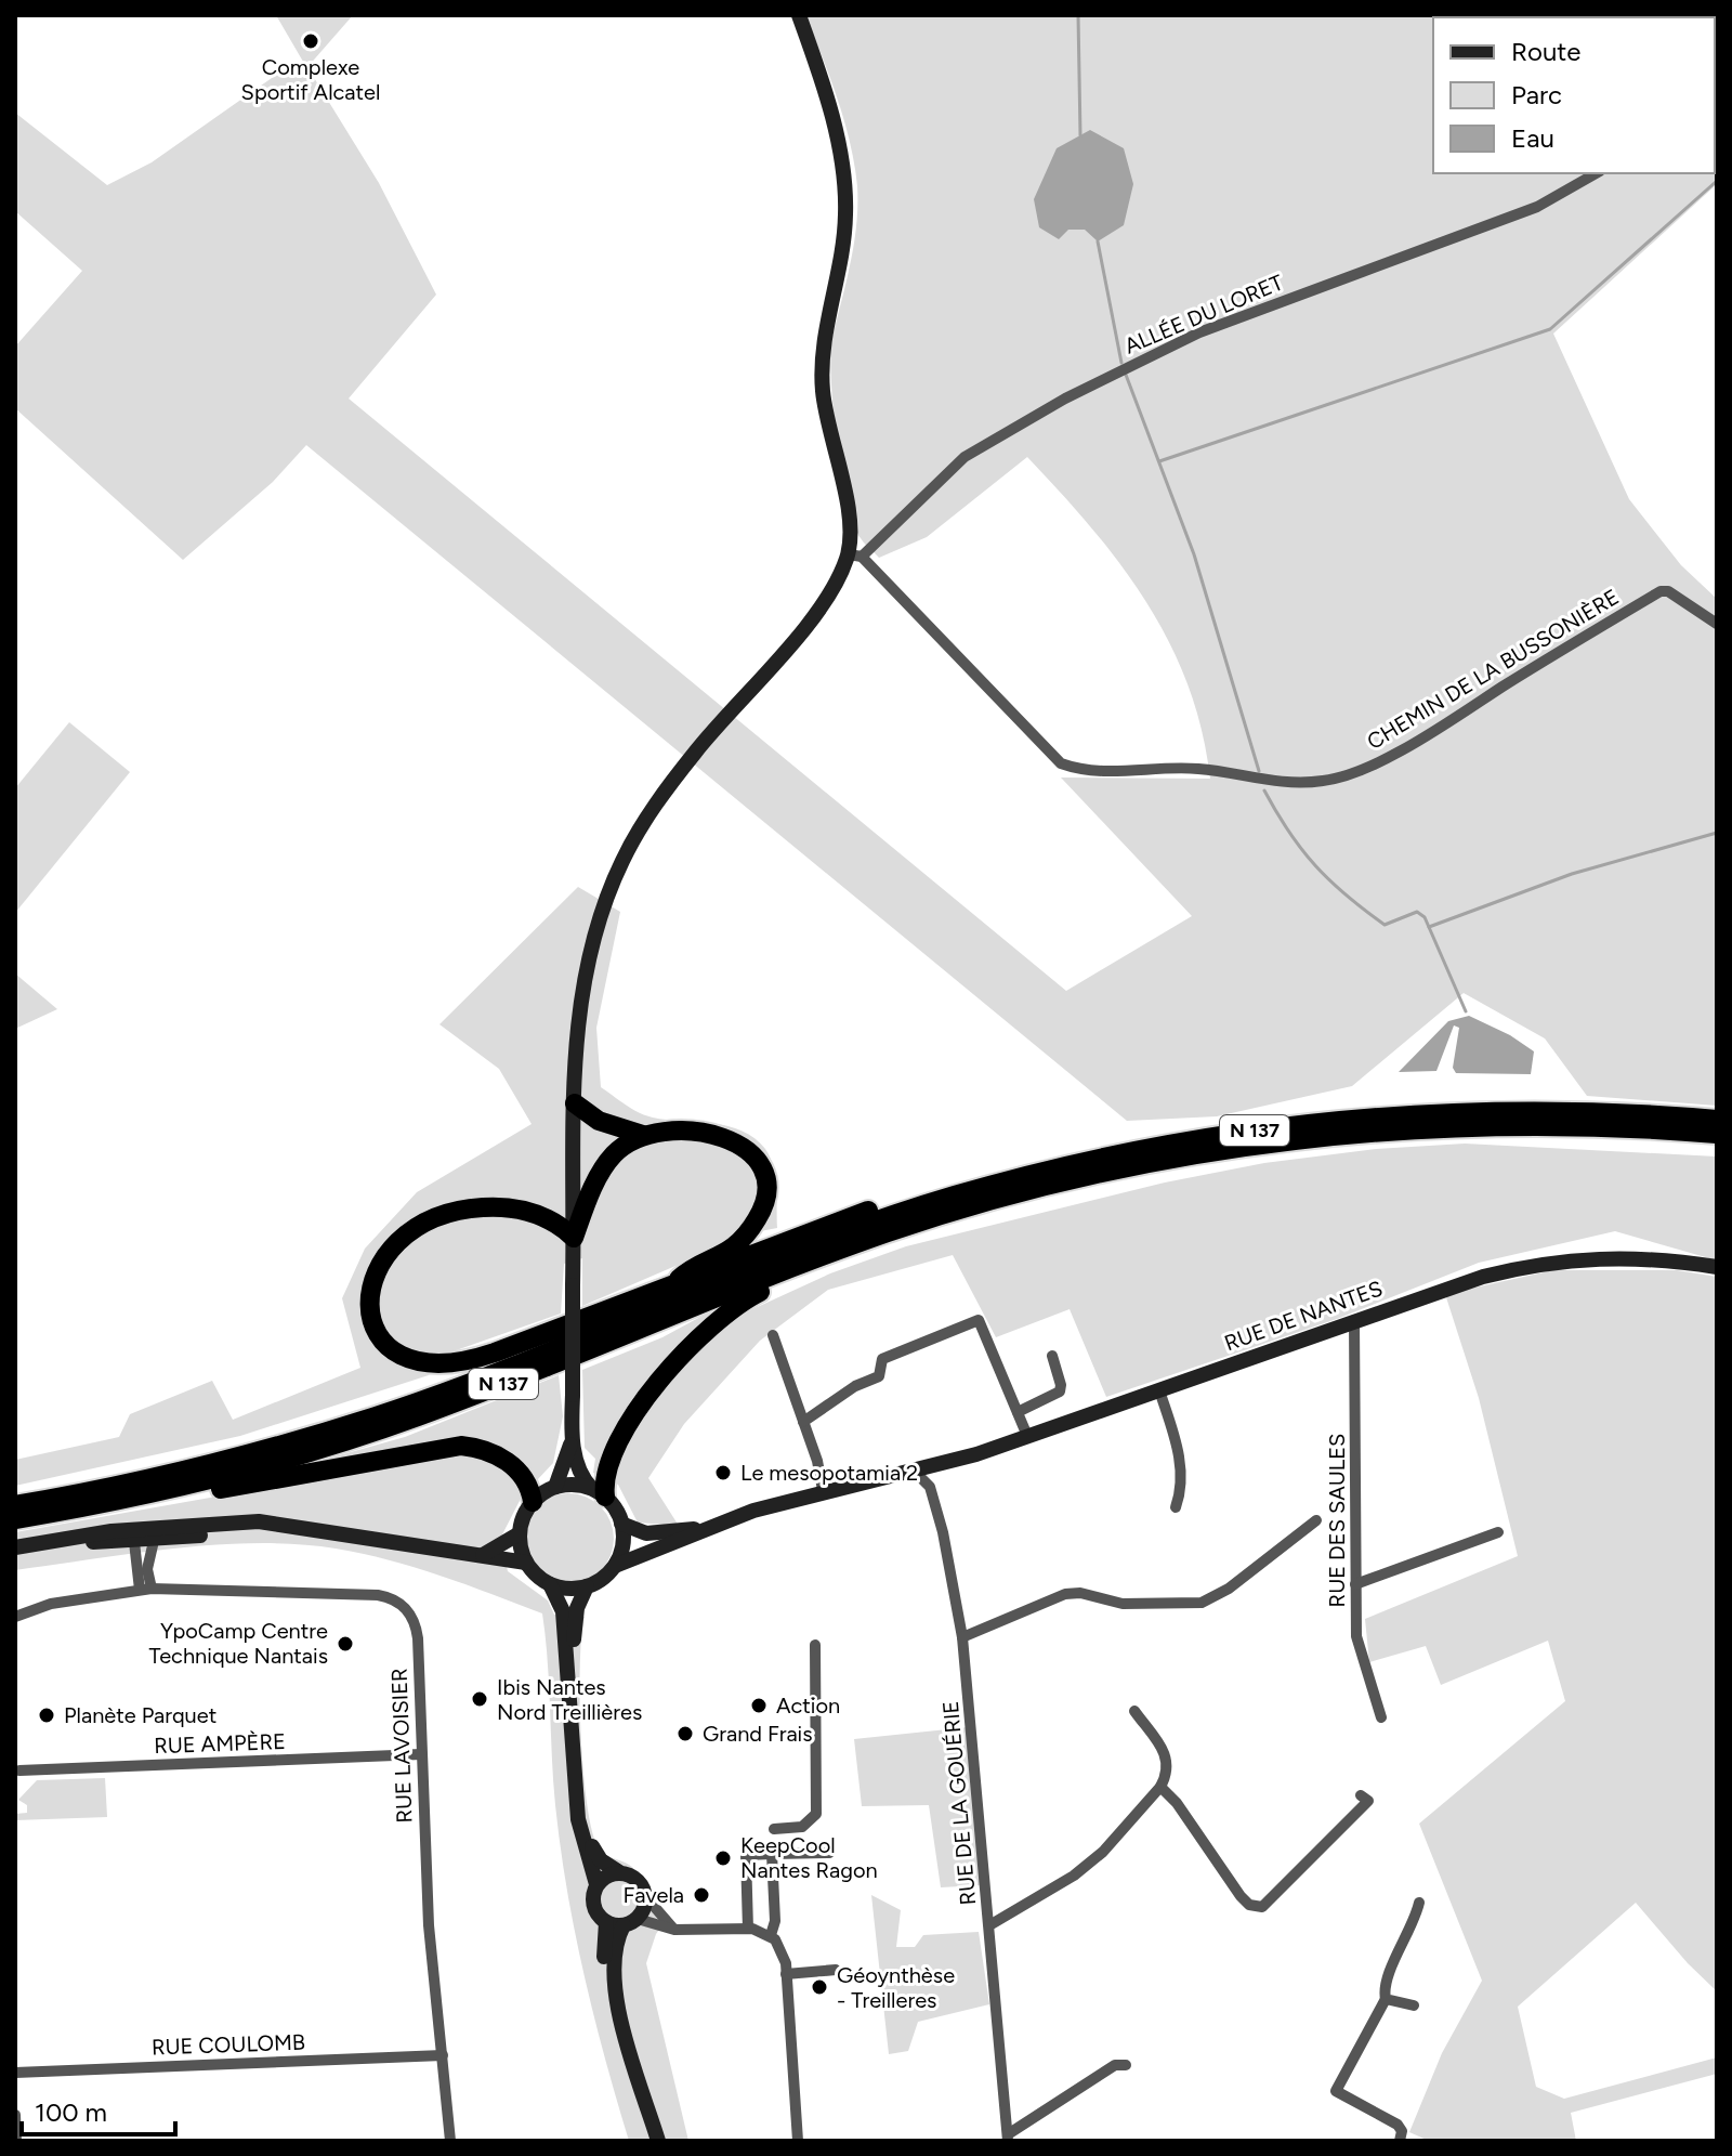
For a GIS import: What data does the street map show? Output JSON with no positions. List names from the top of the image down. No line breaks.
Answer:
{"streets":{"highway":["N 137"],"street":["ALLÉE DU LORET","CHEMIN DE LA BUSSONIÈRE","RUE DE NANTES","RUE DES SAULES","RUE AMPÈRE","RUE LAVOISIER","RUE DE LA GOUÉRIE","RUE COULOMB"]},"crossings":[["ALLÉE DU LORET","CHEMIN DE LA BUSSONIÈRE"],["RUE DE NANTES","RUE DES SAULES"],["RUE DE NANTES","RUE DE LA GOUÉRIE"],["RUE AMPÈRE","RUE LAVOISIER"],["RUE LAVOISIER","RUE COULOMB"]],"places":["Complexe Sportif Alcatel","Le mesopotamia 2","YpoCamp Centre Technique Nantais","Ibis Nantes Nord Treillières","Action","Planète Parquet","Grand Frais","KeepCool Nantes Ragon","Favela","Géoynthèse - Treilleres"],"legend":["Route","Parc","Eau"],"scale_bar":"100 m"}
